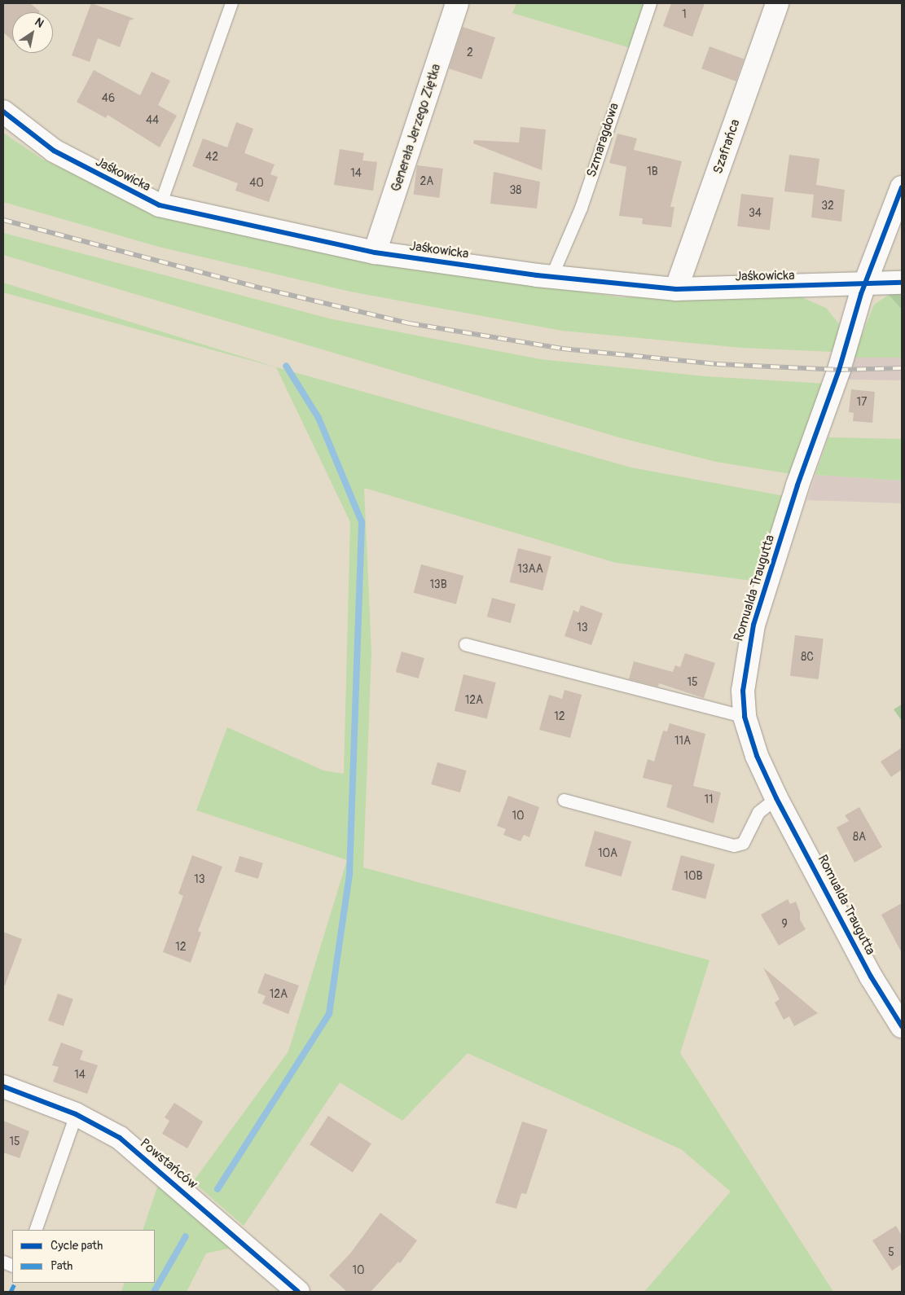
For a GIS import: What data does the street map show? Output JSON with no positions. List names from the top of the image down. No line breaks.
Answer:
{"streets":{"street":["Generała Jerzego Ziętka","Szafrańca","Jaśkowicka","Romualda Traugutta","Powstańców"],"lane":["Szmaragdowa"]},"crossings":[["Generała Jerzego Ziętka","Jaśkowicka"],["Szmaragdowa","Jaśkowicka"],["Szafrańca","Jaśkowicka"],["Jaśkowicka","Romualda Traugutta"]],"house_numbers":["1","2","46","44","42","1B","14","2A","40","38","32","34","17","13AA","13B","13","8C","15","12A","12","11A","11","10","8A","10A","10B","13","9","12","12A","14","15","5","10"],"legend":["Cycle path","Path"],"north":"top right"}
